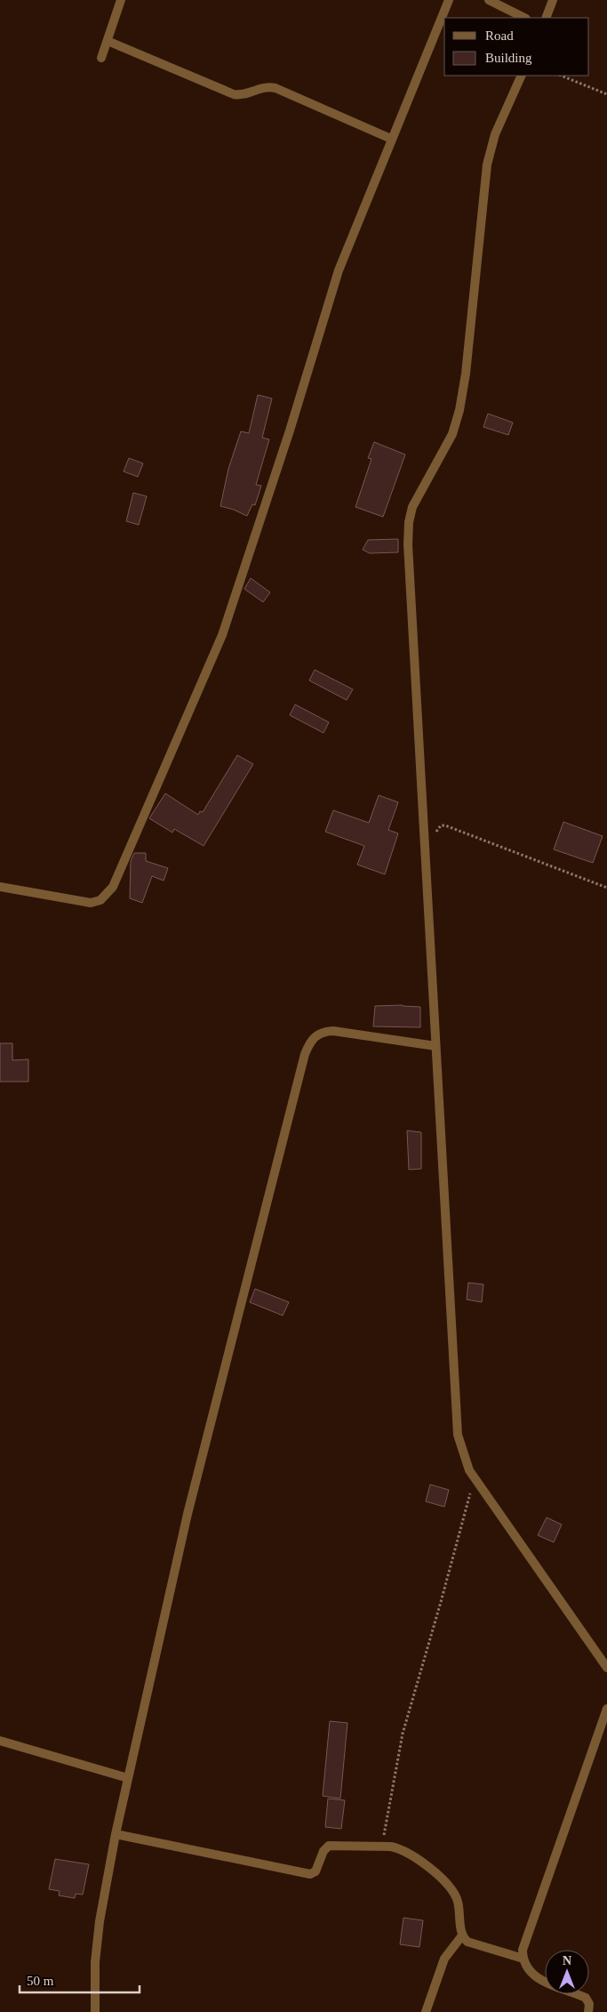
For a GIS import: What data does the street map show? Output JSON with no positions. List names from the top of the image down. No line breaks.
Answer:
{"legend":["Road","Building"],"scale_bar":"50 m","north":"top"}
